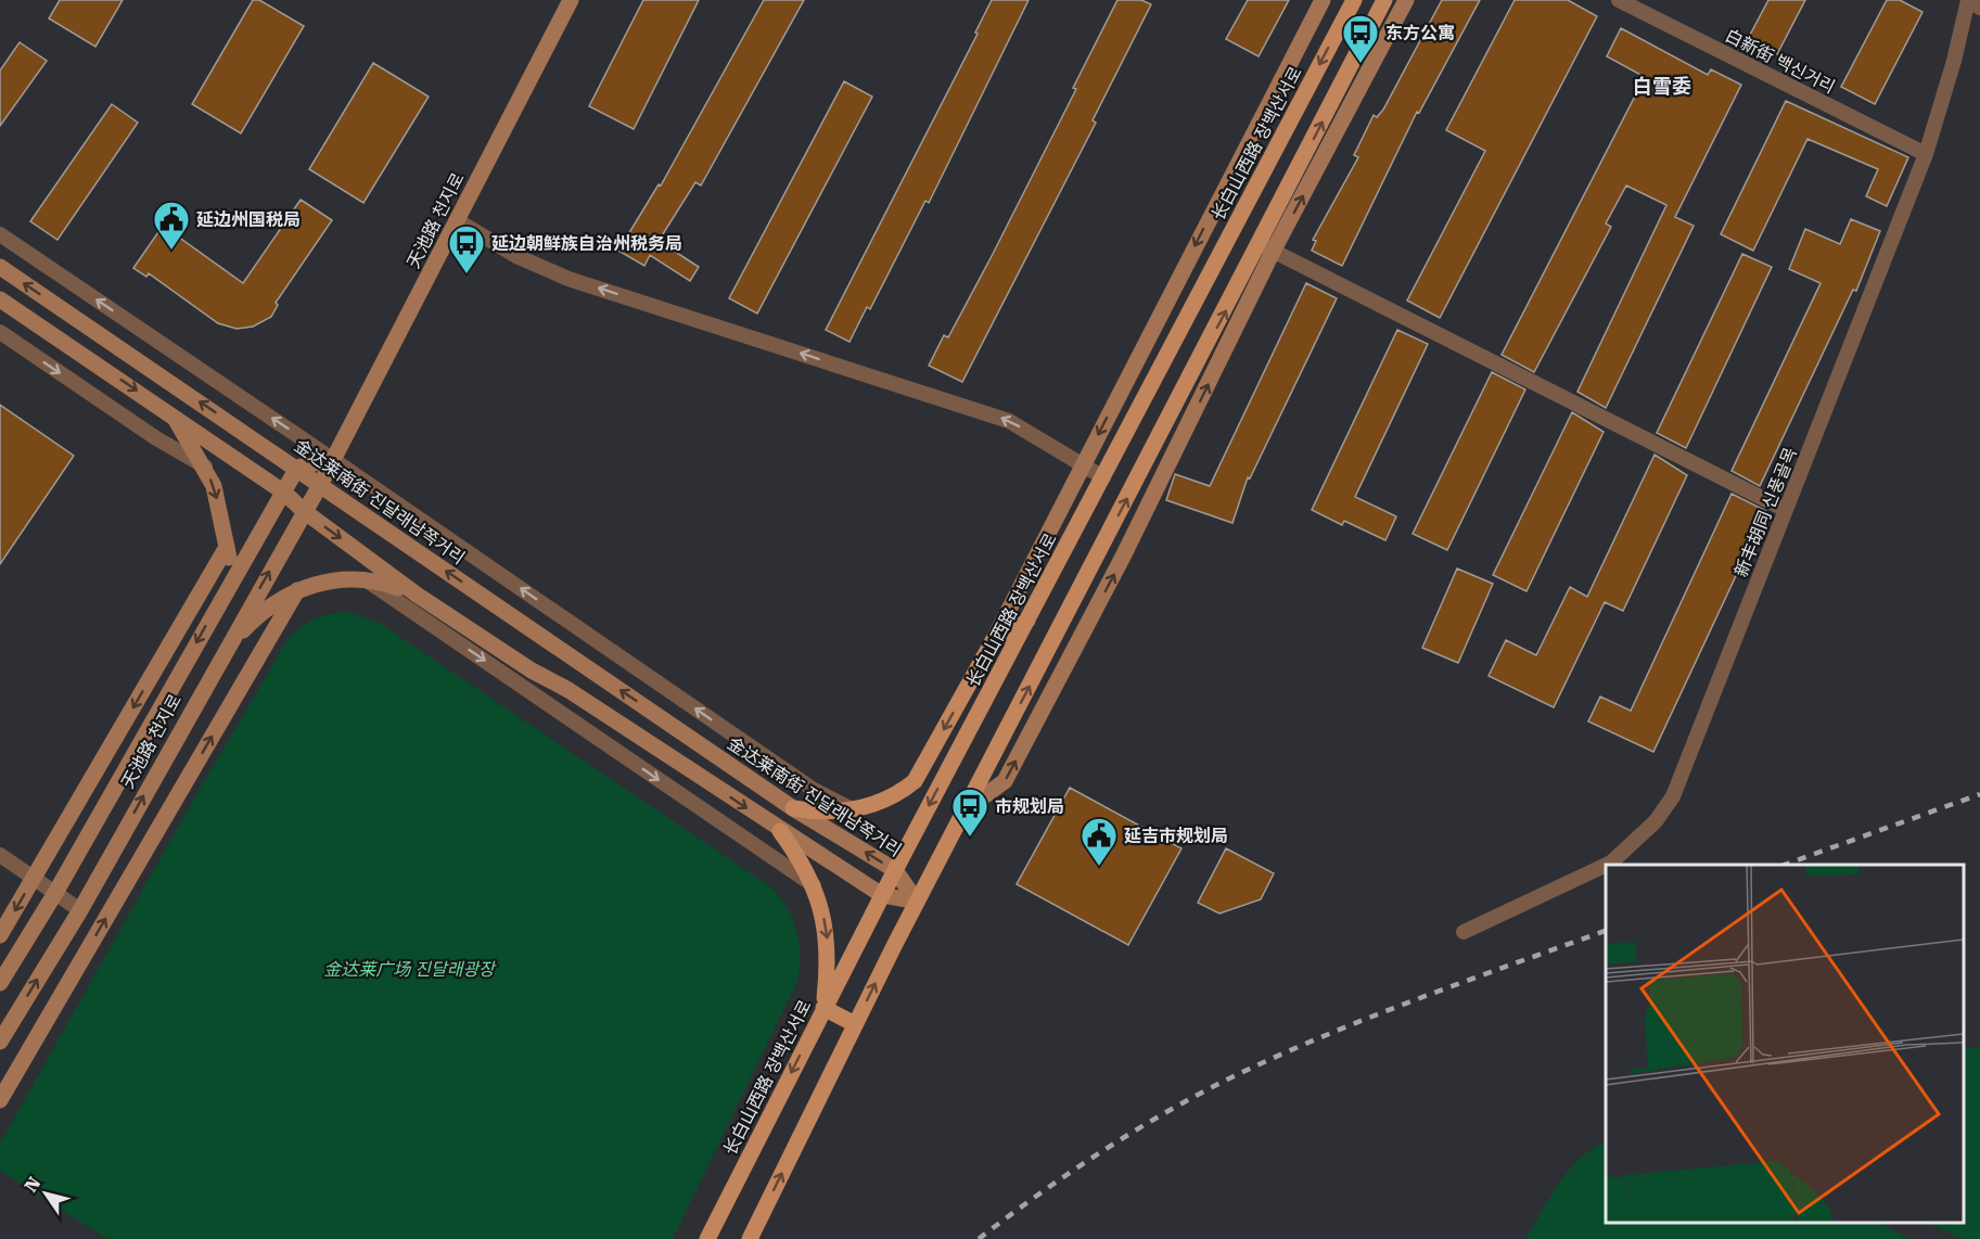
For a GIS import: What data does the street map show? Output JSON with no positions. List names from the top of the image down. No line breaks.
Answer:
{"streets":{"main road":["长白山西路 장백산서로","天池路 천지로","金达莱南街 진달래남쪽거리"],"street":["白新街 백신거리","新丰胡同 신풍골목"]},"crossings":[["白新街 백신거리","新丰胡同 신풍골목"],["长白山西路 장백산서로","金达莱南街 진달래남쪽거리"],["天池路 천지로","金达莱南街 진달래남쪽거리"]],"districts":["白雪委"],"parks":["金达莱广场 진달래광장"],"places":{"bus stop":["东方公寓","延边朝鲜族自治州税务局","市规划局"],"public building":["延边州国税局","延吉市规划局"]},"north":"top left"}
